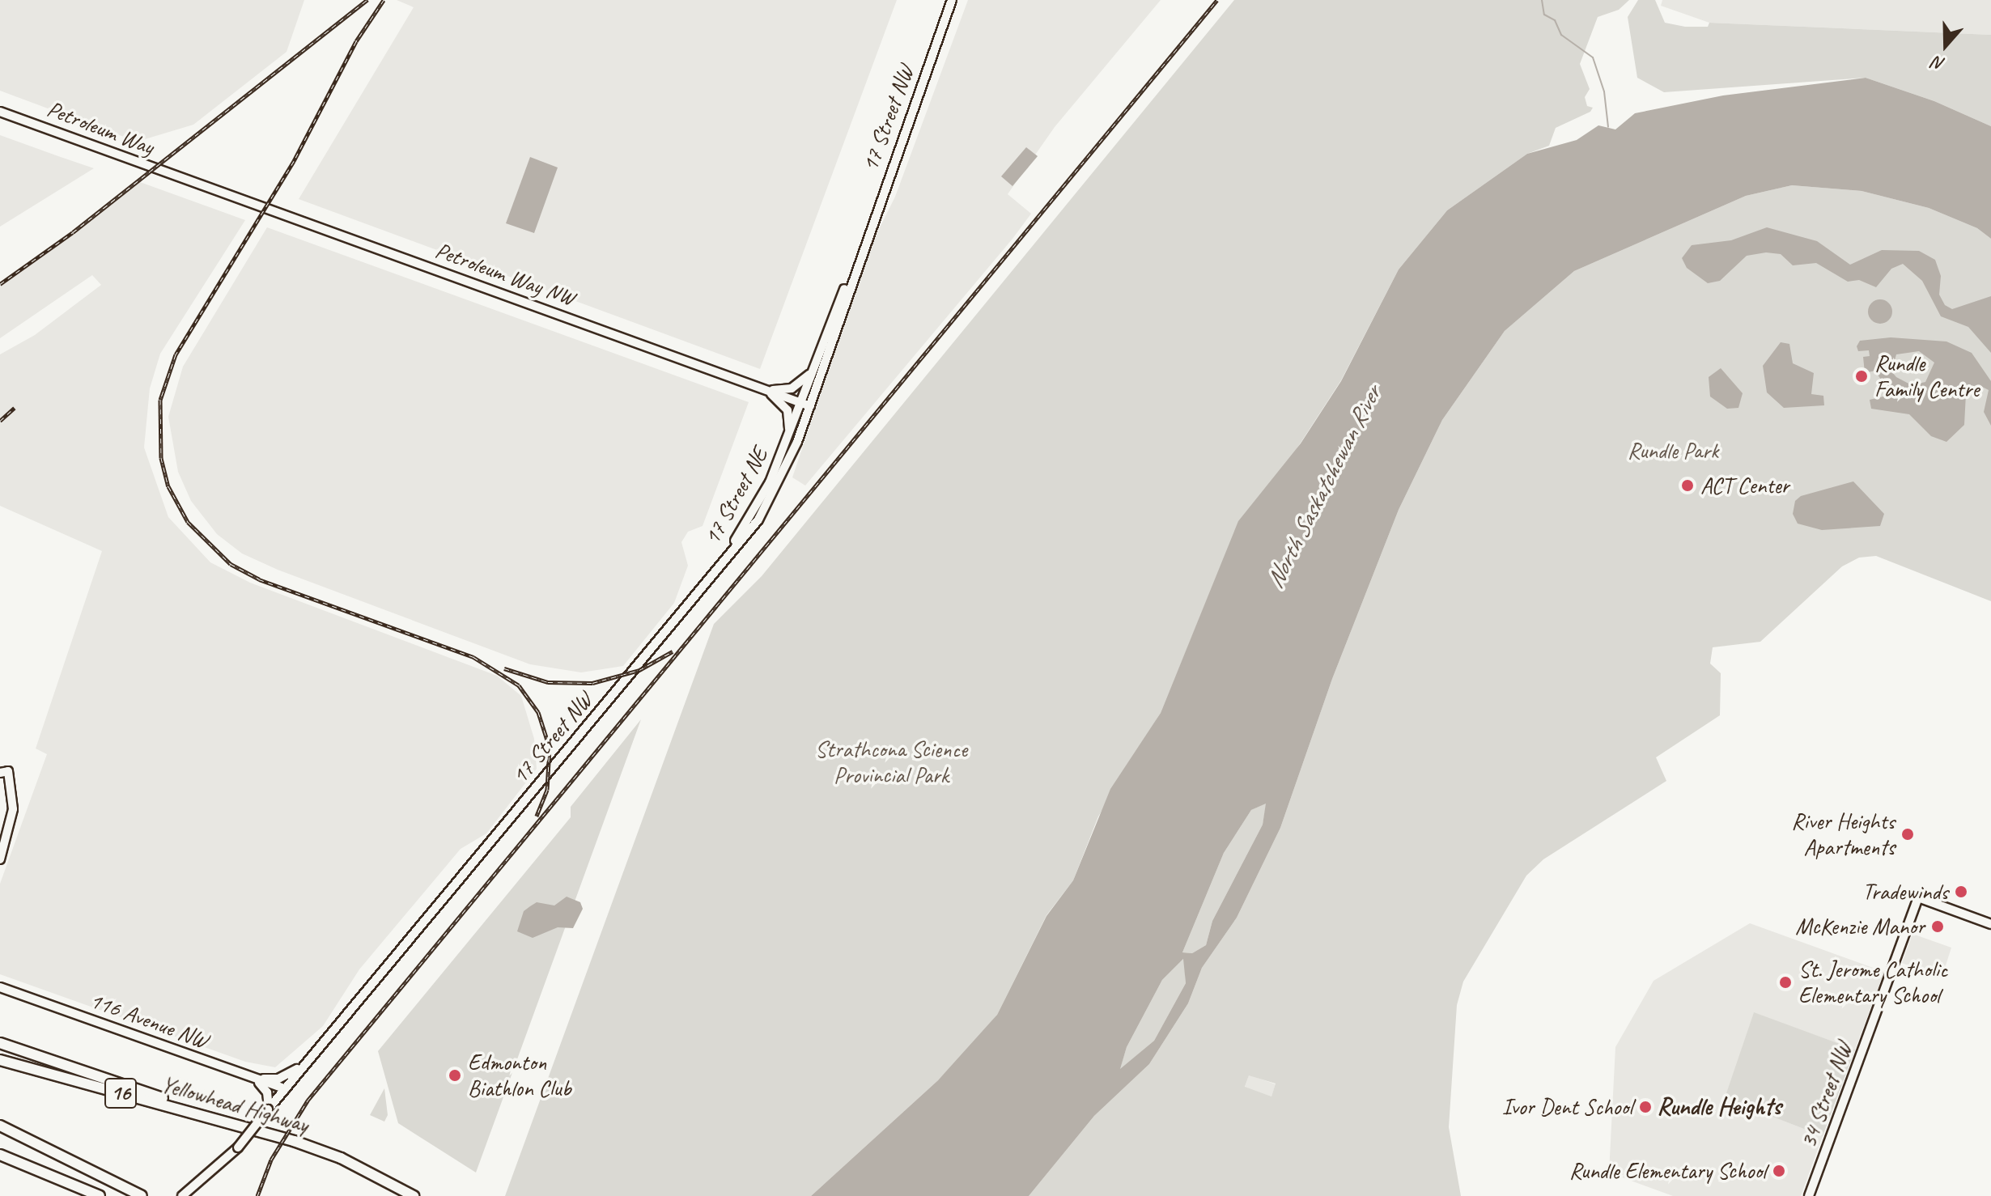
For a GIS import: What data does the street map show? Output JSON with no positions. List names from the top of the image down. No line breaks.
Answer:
{"streets":{"highway":["16","Yellowhead Highway"],"main road":["17 Street NW","Petroleum Way","Petroleum Way NW","17 Street NE","116 Avenue NW","34 Street NW"]},"crossings":[["17 Street NW","Petroleum Way NW"],["17 Street NW","17 Street NE"],["17 Street NW","116 Avenue NW"],["Petroleum Way","Petroleum Way NW"]],"districts":["Rundle Heights"],"water":["North Saskatchewan River"],"parks":["Rundle Park","Strathcona Science Provincial Park"],"places":["Rundle Family Centre","ACT Center","River Heights Apartments","Tradewinds","McKenzie Manor","St. Jerome Catholic Elementary School","Edmonton Biathlon Club","Ivor Dent School","Rundle Elementary School"],"north":"bottom"}
